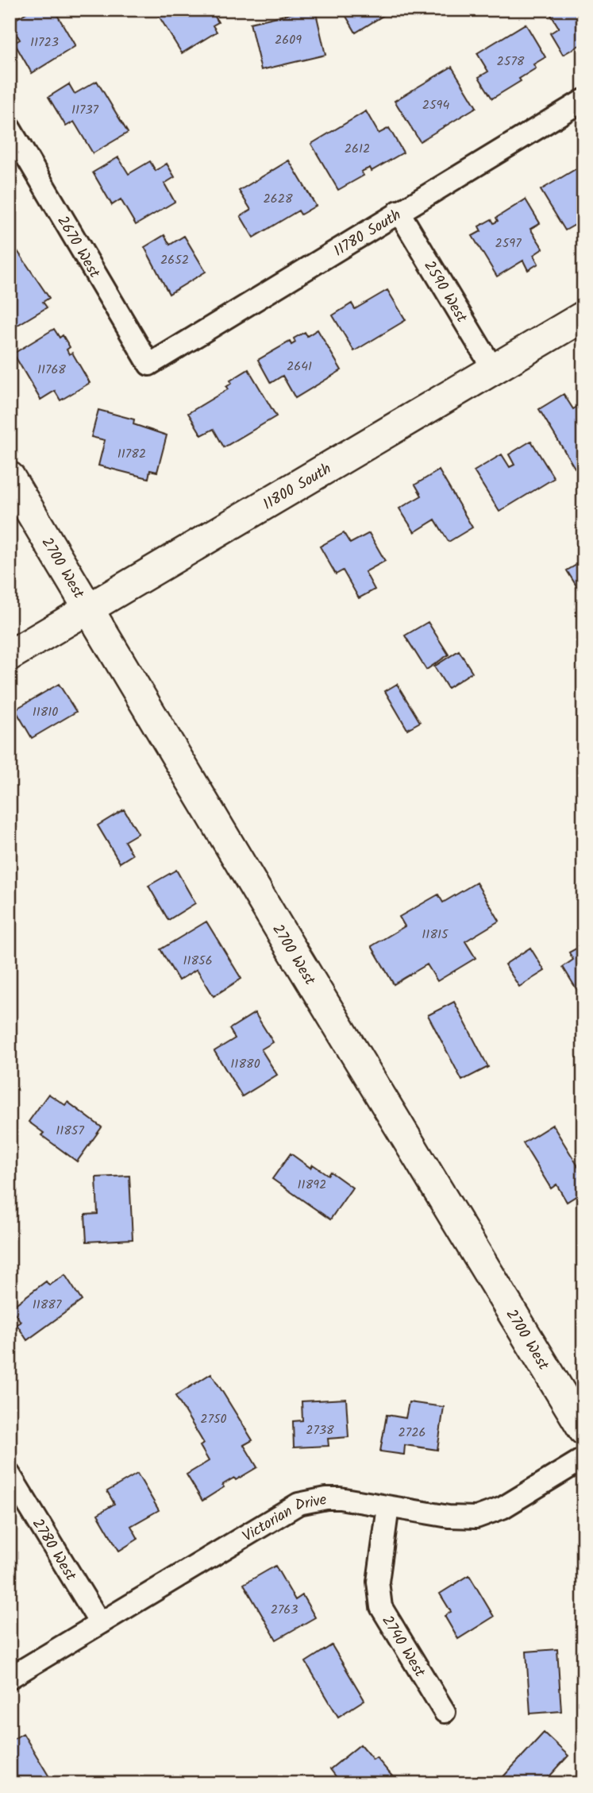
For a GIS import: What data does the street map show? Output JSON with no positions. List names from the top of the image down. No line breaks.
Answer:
{"streets":{"main road":["11800 South","2700 West"],"street":["11780 South","2670 West","2590 West","Victorian Drive","2780 West","2740 West"]},"crossings":[["11780 South","2670 West"],["11780 South","2590 West"],["2590 West","11800 South"],["11800 South","2700 West"],["Victorian Drive","2780 West"],["Victorian Drive","2740 West"]],"house_numbers":["2609","11723","2578","2594","11737","2612","2628","2597","2652","2641","11768","11782","11810","11815","11856","11880","11857","11892","11887","2750","2738","2726","2763"]}
